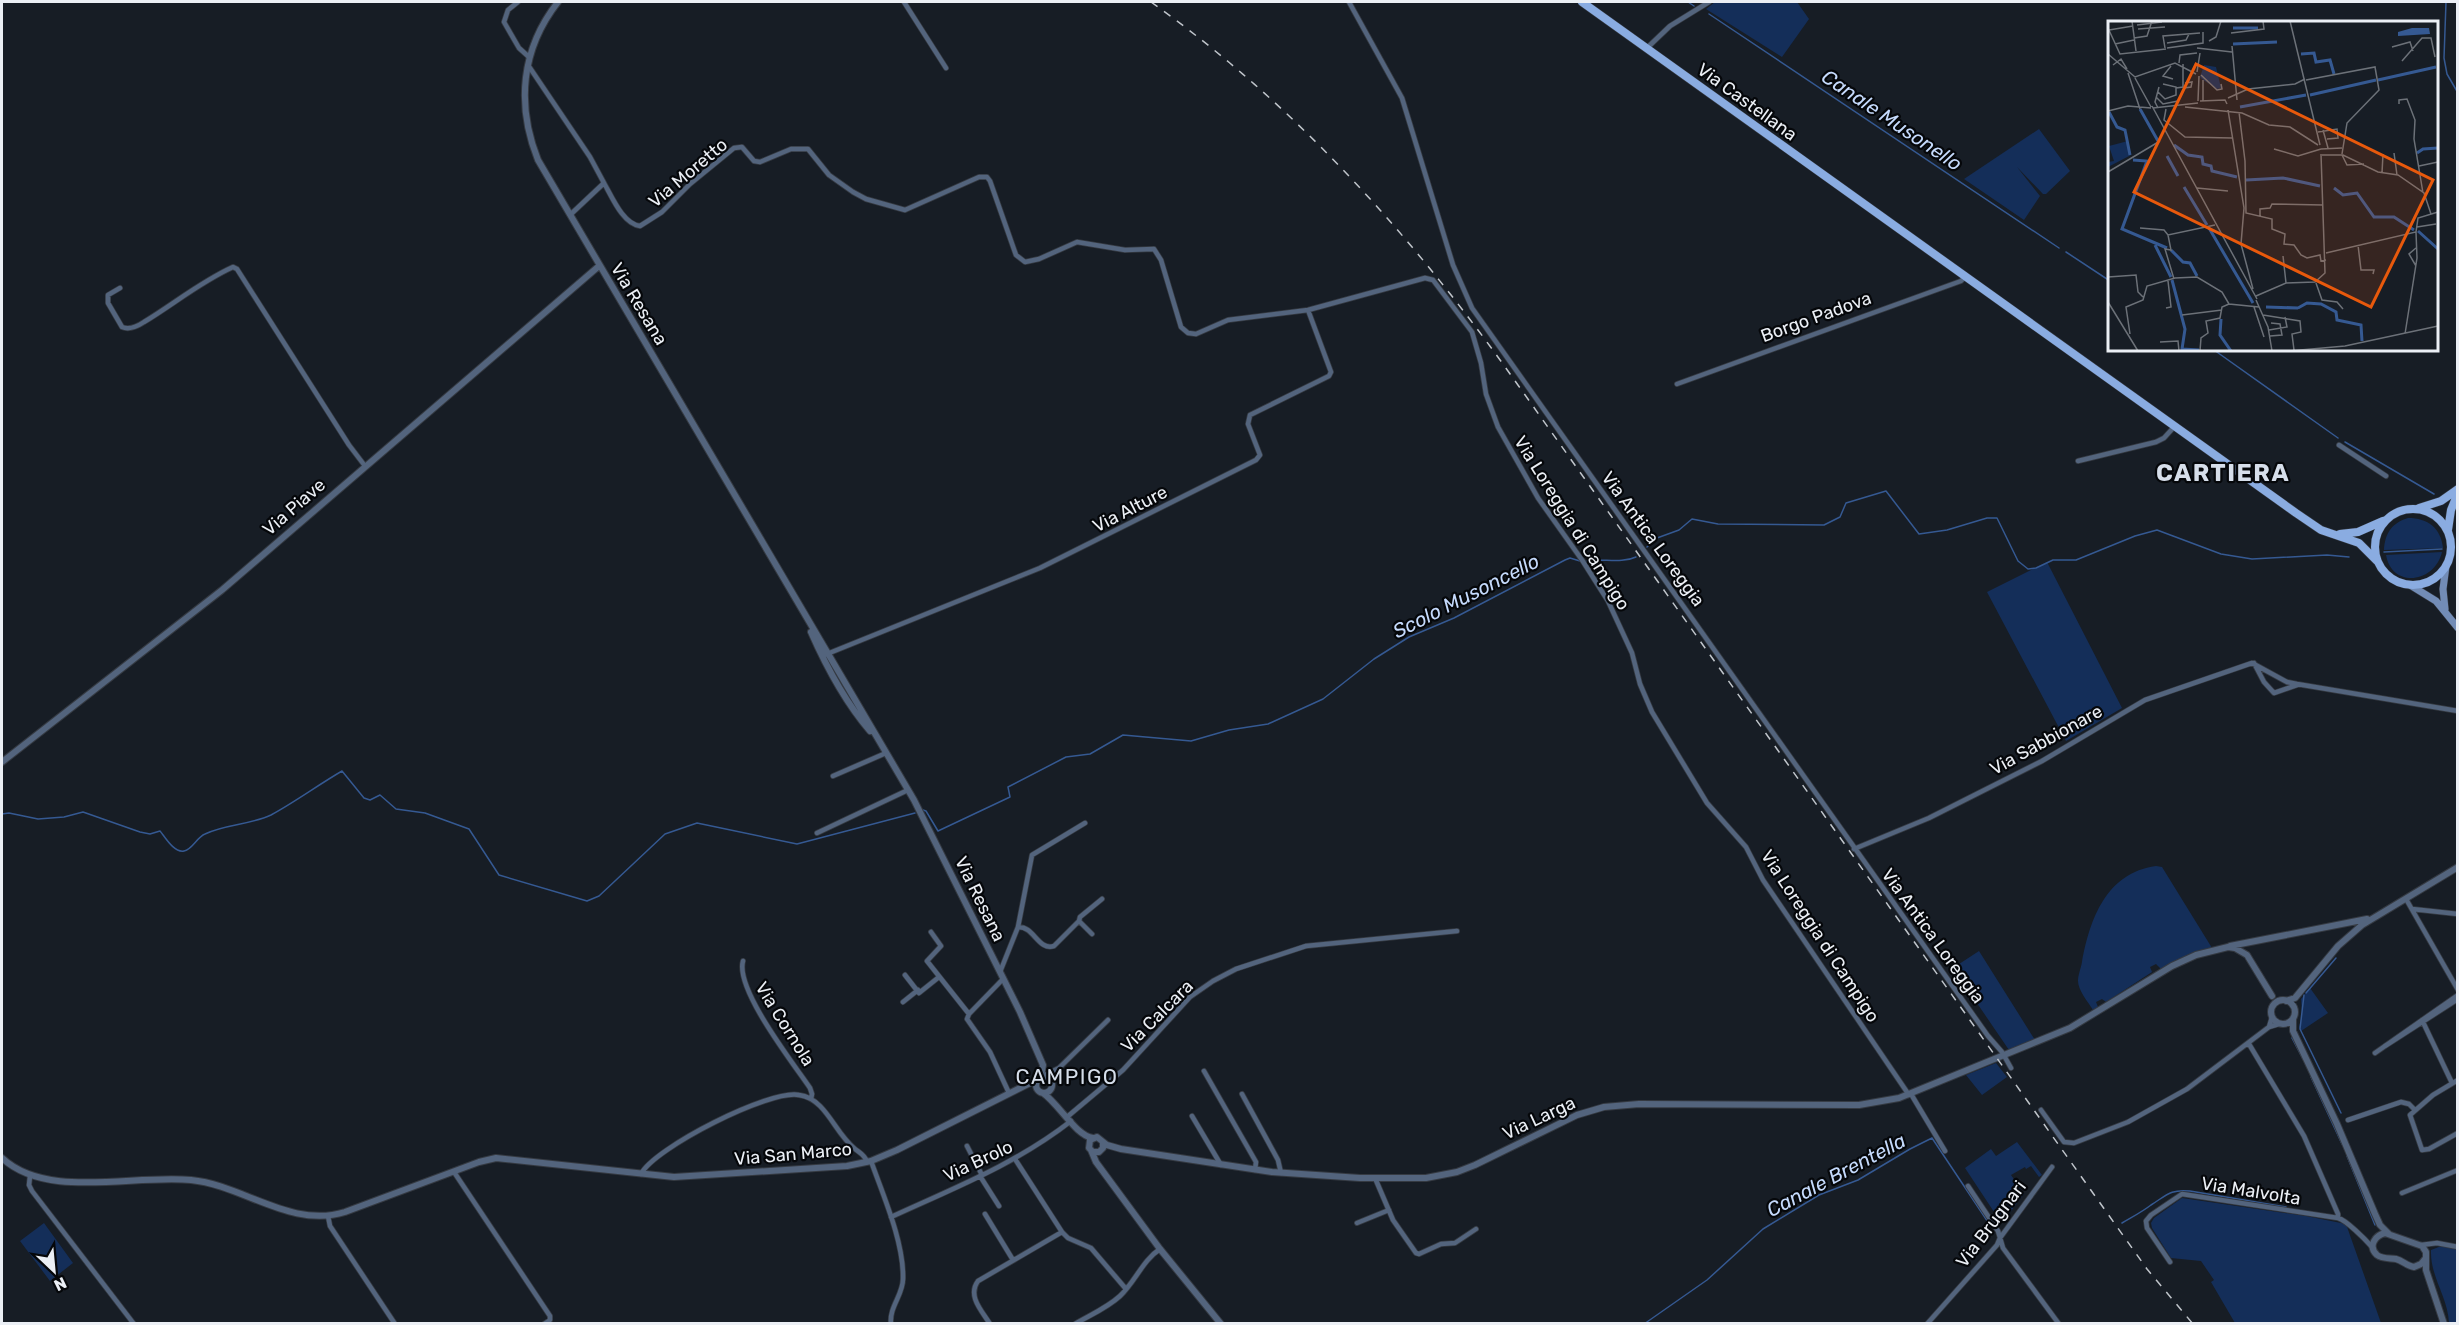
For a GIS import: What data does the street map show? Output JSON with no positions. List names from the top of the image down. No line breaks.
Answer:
{"streets":{"main road":["Via Castellana"],"street":["Via Moretto","Via Resana","Borgo Padova","Via Piave","Via Alture","Via Loreggia di Campigo","Via Antica Loreggia","Via Sabbionare","Via Calcara","Via Cornola","Via Larga","Via San Marco","Via Brolo","Via Malvolta","Via Brugnari"]},"crossings":[["Via Castellana","Borgo Padova"],["Via Moretto","Via Alture"],["Via Moretto","Via Loreggia di Campigo"],["Via Resana","Via Piave"],["Via Resana","Via Alture"],["Via Resana","Via San Marco"],["Via Alture","Via Loreggia di Campigo"],["Via Loreggia di Campigo","Via Larga"],["Via Antica Loreggia","Via Sabbionare"],["Via Antica Loreggia","Via Larga"],["Via Calcara","Via Brolo"],["Via Cornola","Via San Marco"]],"districts":["CARTIERA","CAMPIGO"],"water":["Canale Musonello","Scolo Musoncello","Canale Brentella"],"north":"bottom right"}
